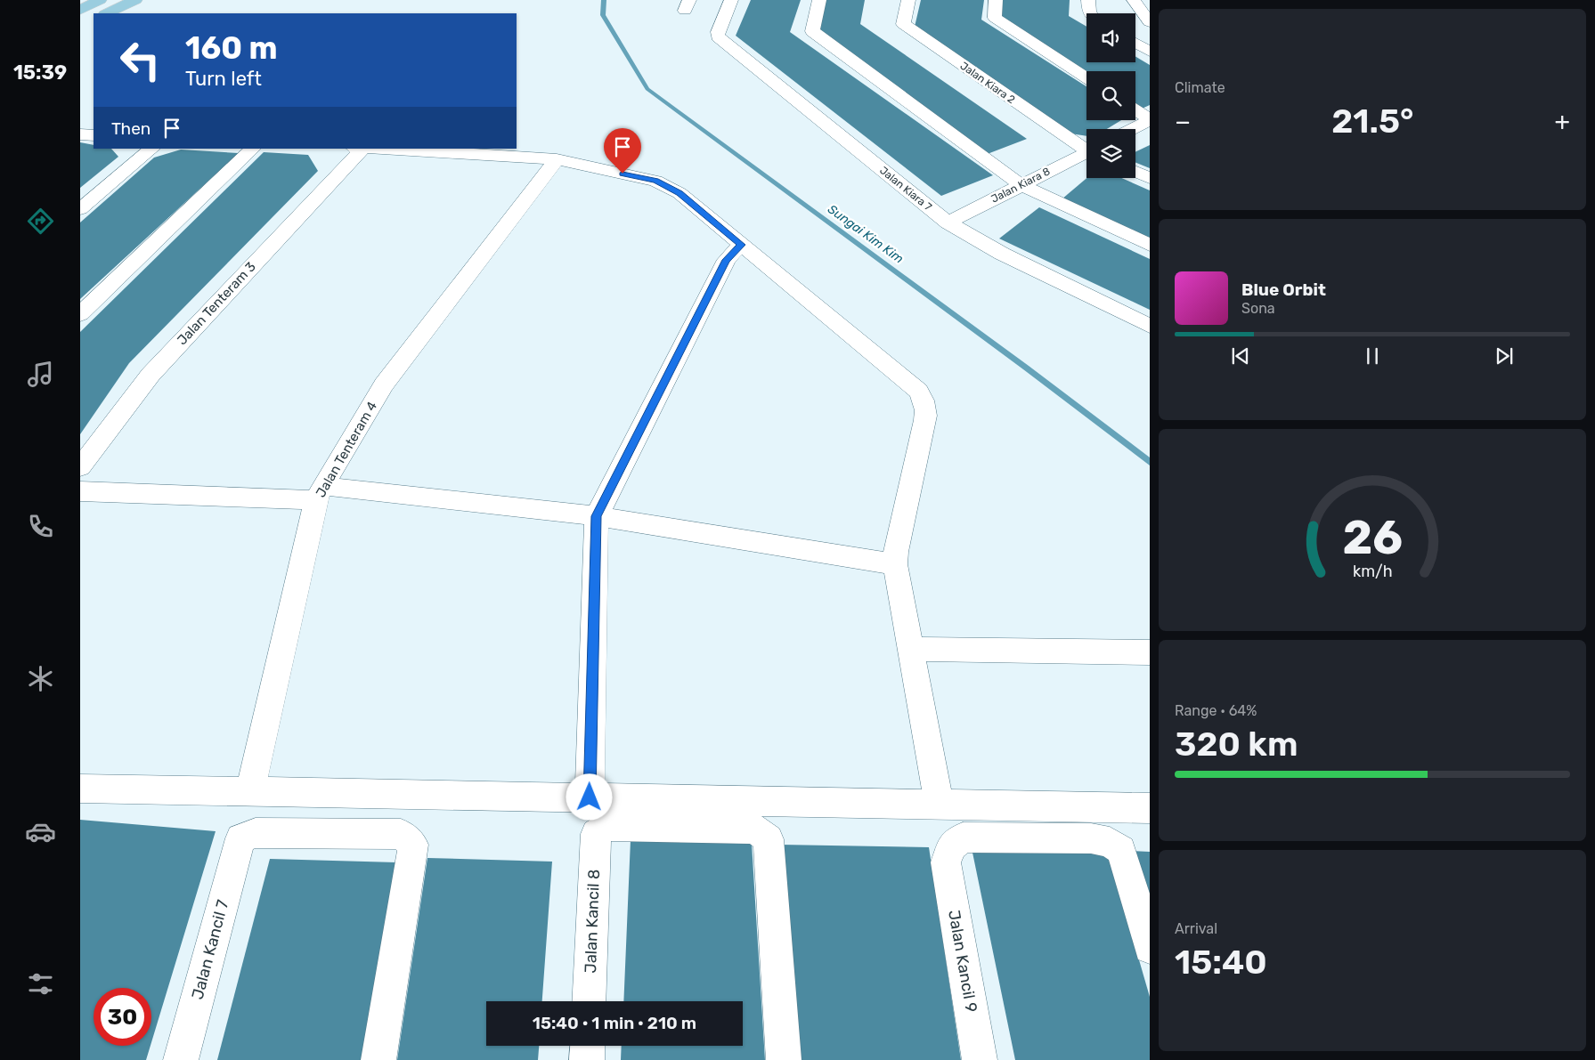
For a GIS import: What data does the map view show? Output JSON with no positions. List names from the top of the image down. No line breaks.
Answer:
{"streets":{"street":["Jalan Kiara 2","Jalan Kiara 8","Jalan Kiara 7","Jalan Tenteram 3","Jalan Tenteram 4","Jalan Kancil 8","Jalan Kancil 7","Jalan Kancil 9"]},"crossings":[["Jalan Kiara 8","Jalan Kiara 7"]],"water":["Sungai Kim Kim"],"page":{"tabs":"15:39","tile":["Climate",["Range · 64%","320 km"],["Arrival","15:40"]],"turn":["160 m","Turn left"],"heat":["−","21.5°","+"],"then":"Then","song":["Blue Orbit","Sona"],"limit":"30","trip":"15:40 · 1 min · 210 m","gauge":["26","km/h"]}}
